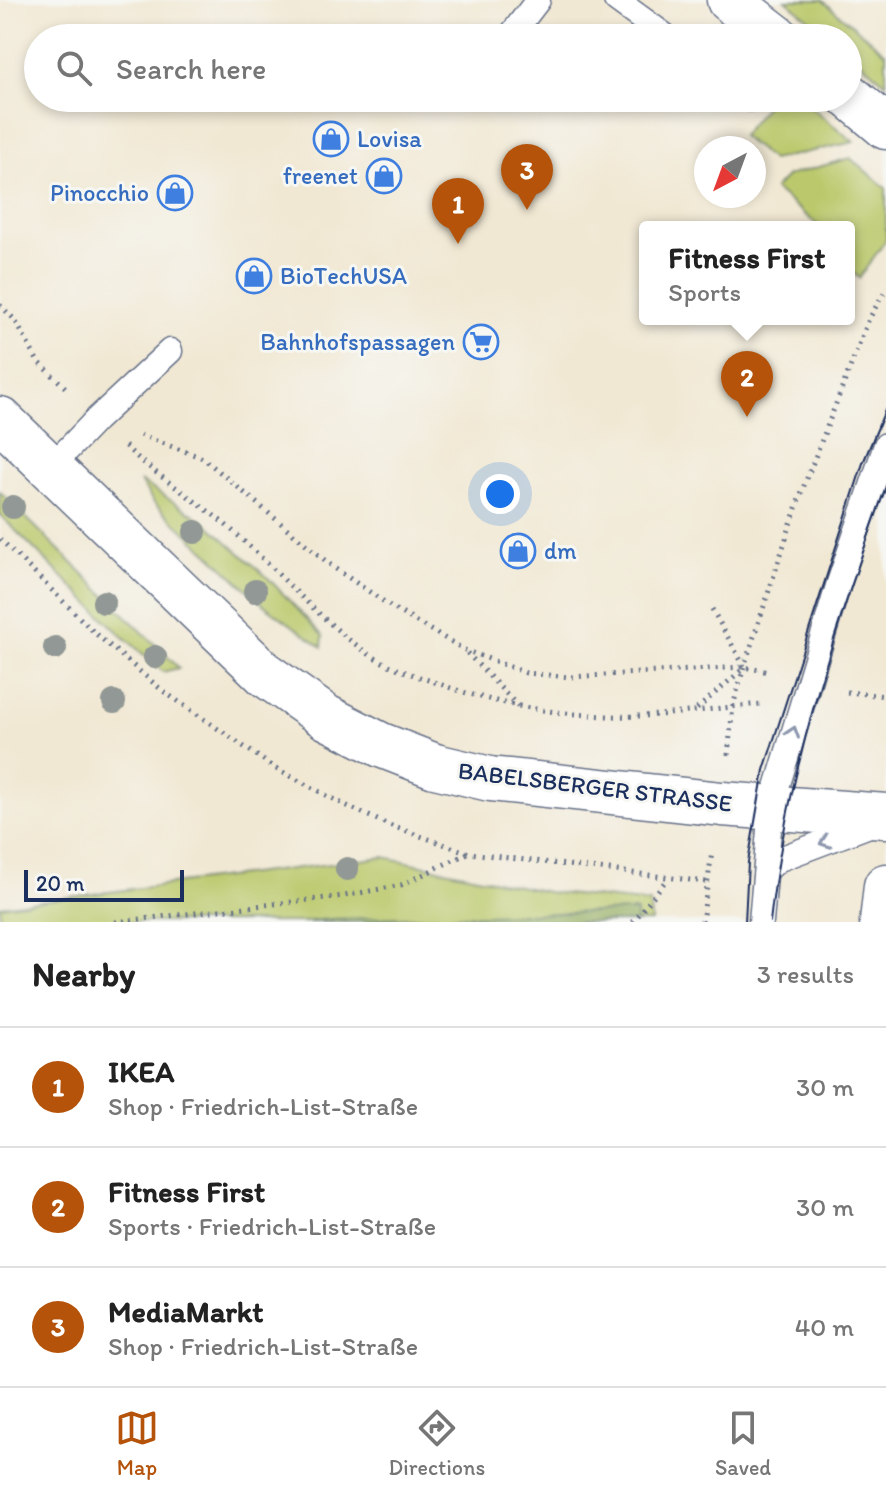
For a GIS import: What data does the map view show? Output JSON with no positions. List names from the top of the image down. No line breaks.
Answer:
{"streets":{"street":["BABELSBERGER STRASSE"]},"places":{"shop":["Lovisa","freenet","Pinocchio","BioTechUSA","dm"],"supermarket":["Bahnhofspassagen"]},"scale_bar":"20 m","north":"bottom left","page":{"search":"Search here","pins":["3","1","2"],"popup":["Fitness First","Sports"],"scale":"20 m","heading":["Nearby","3 results"],"list":[{"mark":"1","name":"IKEA","note":"Shop · Friedrich-List-Straße","value":"30 m"},{"mark":"2","name":"Fitness First","note":"Sports · Friedrich-List-Straße","value":"30 m"},{"mark":"3","name":"MediaMarkt","note":"Shop · Friedrich-List-Straße","value":"40 m"}],"nav":["Map","Directions","Saved"]}}
